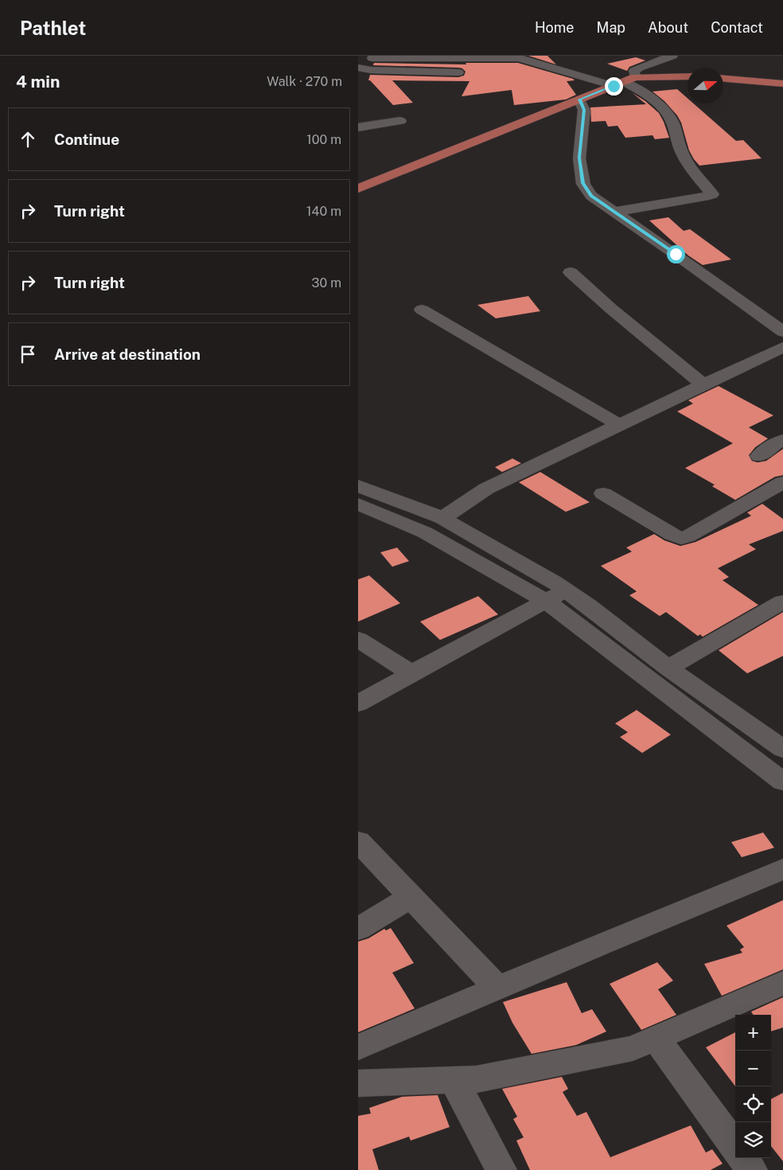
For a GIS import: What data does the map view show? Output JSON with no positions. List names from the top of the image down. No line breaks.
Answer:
{"north":"right","page":{"header":"Pathlet","nav":["Home","Map","About","Contact"],"heading":["4 min","Walk · 270 m"],"list":[["Continue","100 m"],["Turn right","140 m"],["Turn right","30 m"],"Arrive at destination"],"map_buttons":["+","−"]}}
